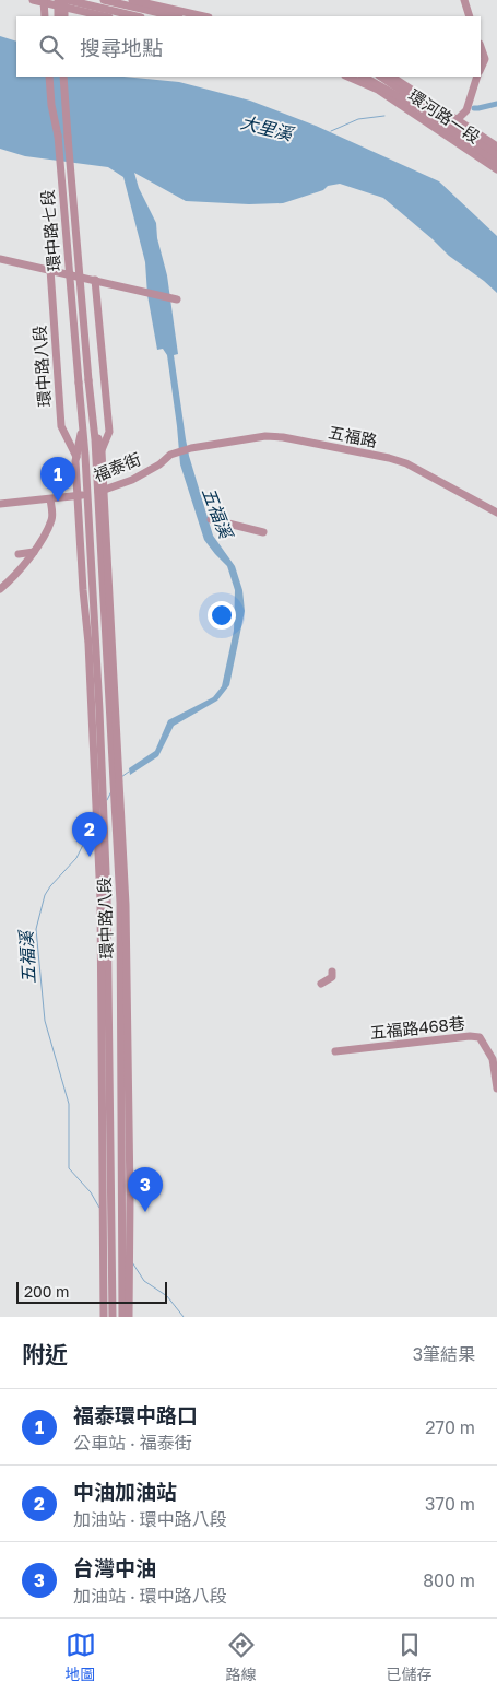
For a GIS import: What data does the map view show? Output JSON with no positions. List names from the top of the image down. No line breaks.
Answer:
{"streets":{"street":["環河路一段","環中路七段","環中路八段","五福路","福泰街","五福路468巷"]},"crossings":[["環中路七段","環中路八段"],["環中路八段","福泰街"],["五福路","福泰街"]],"water":["大里溪","五福溪"],"scale_bar":"200 m","page":{"search":"搜尋地點","pins":["1","2","3"],"scale":"200 m","heading":["附近","3筆結果"],"list":[{"mark":"1","name":"福泰環中路口","note":"公車站 · 福泰街","value":"270 m"},{"mark":"2","name":"中油加油站","note":"加油站 · 環中路八段","value":"370 m"},{"mark":"3","name":"台灣中油","note":"加油站 · 環中路八段","value":"800 m"}],"nav":["地圖","路線","已儲存"]}}
